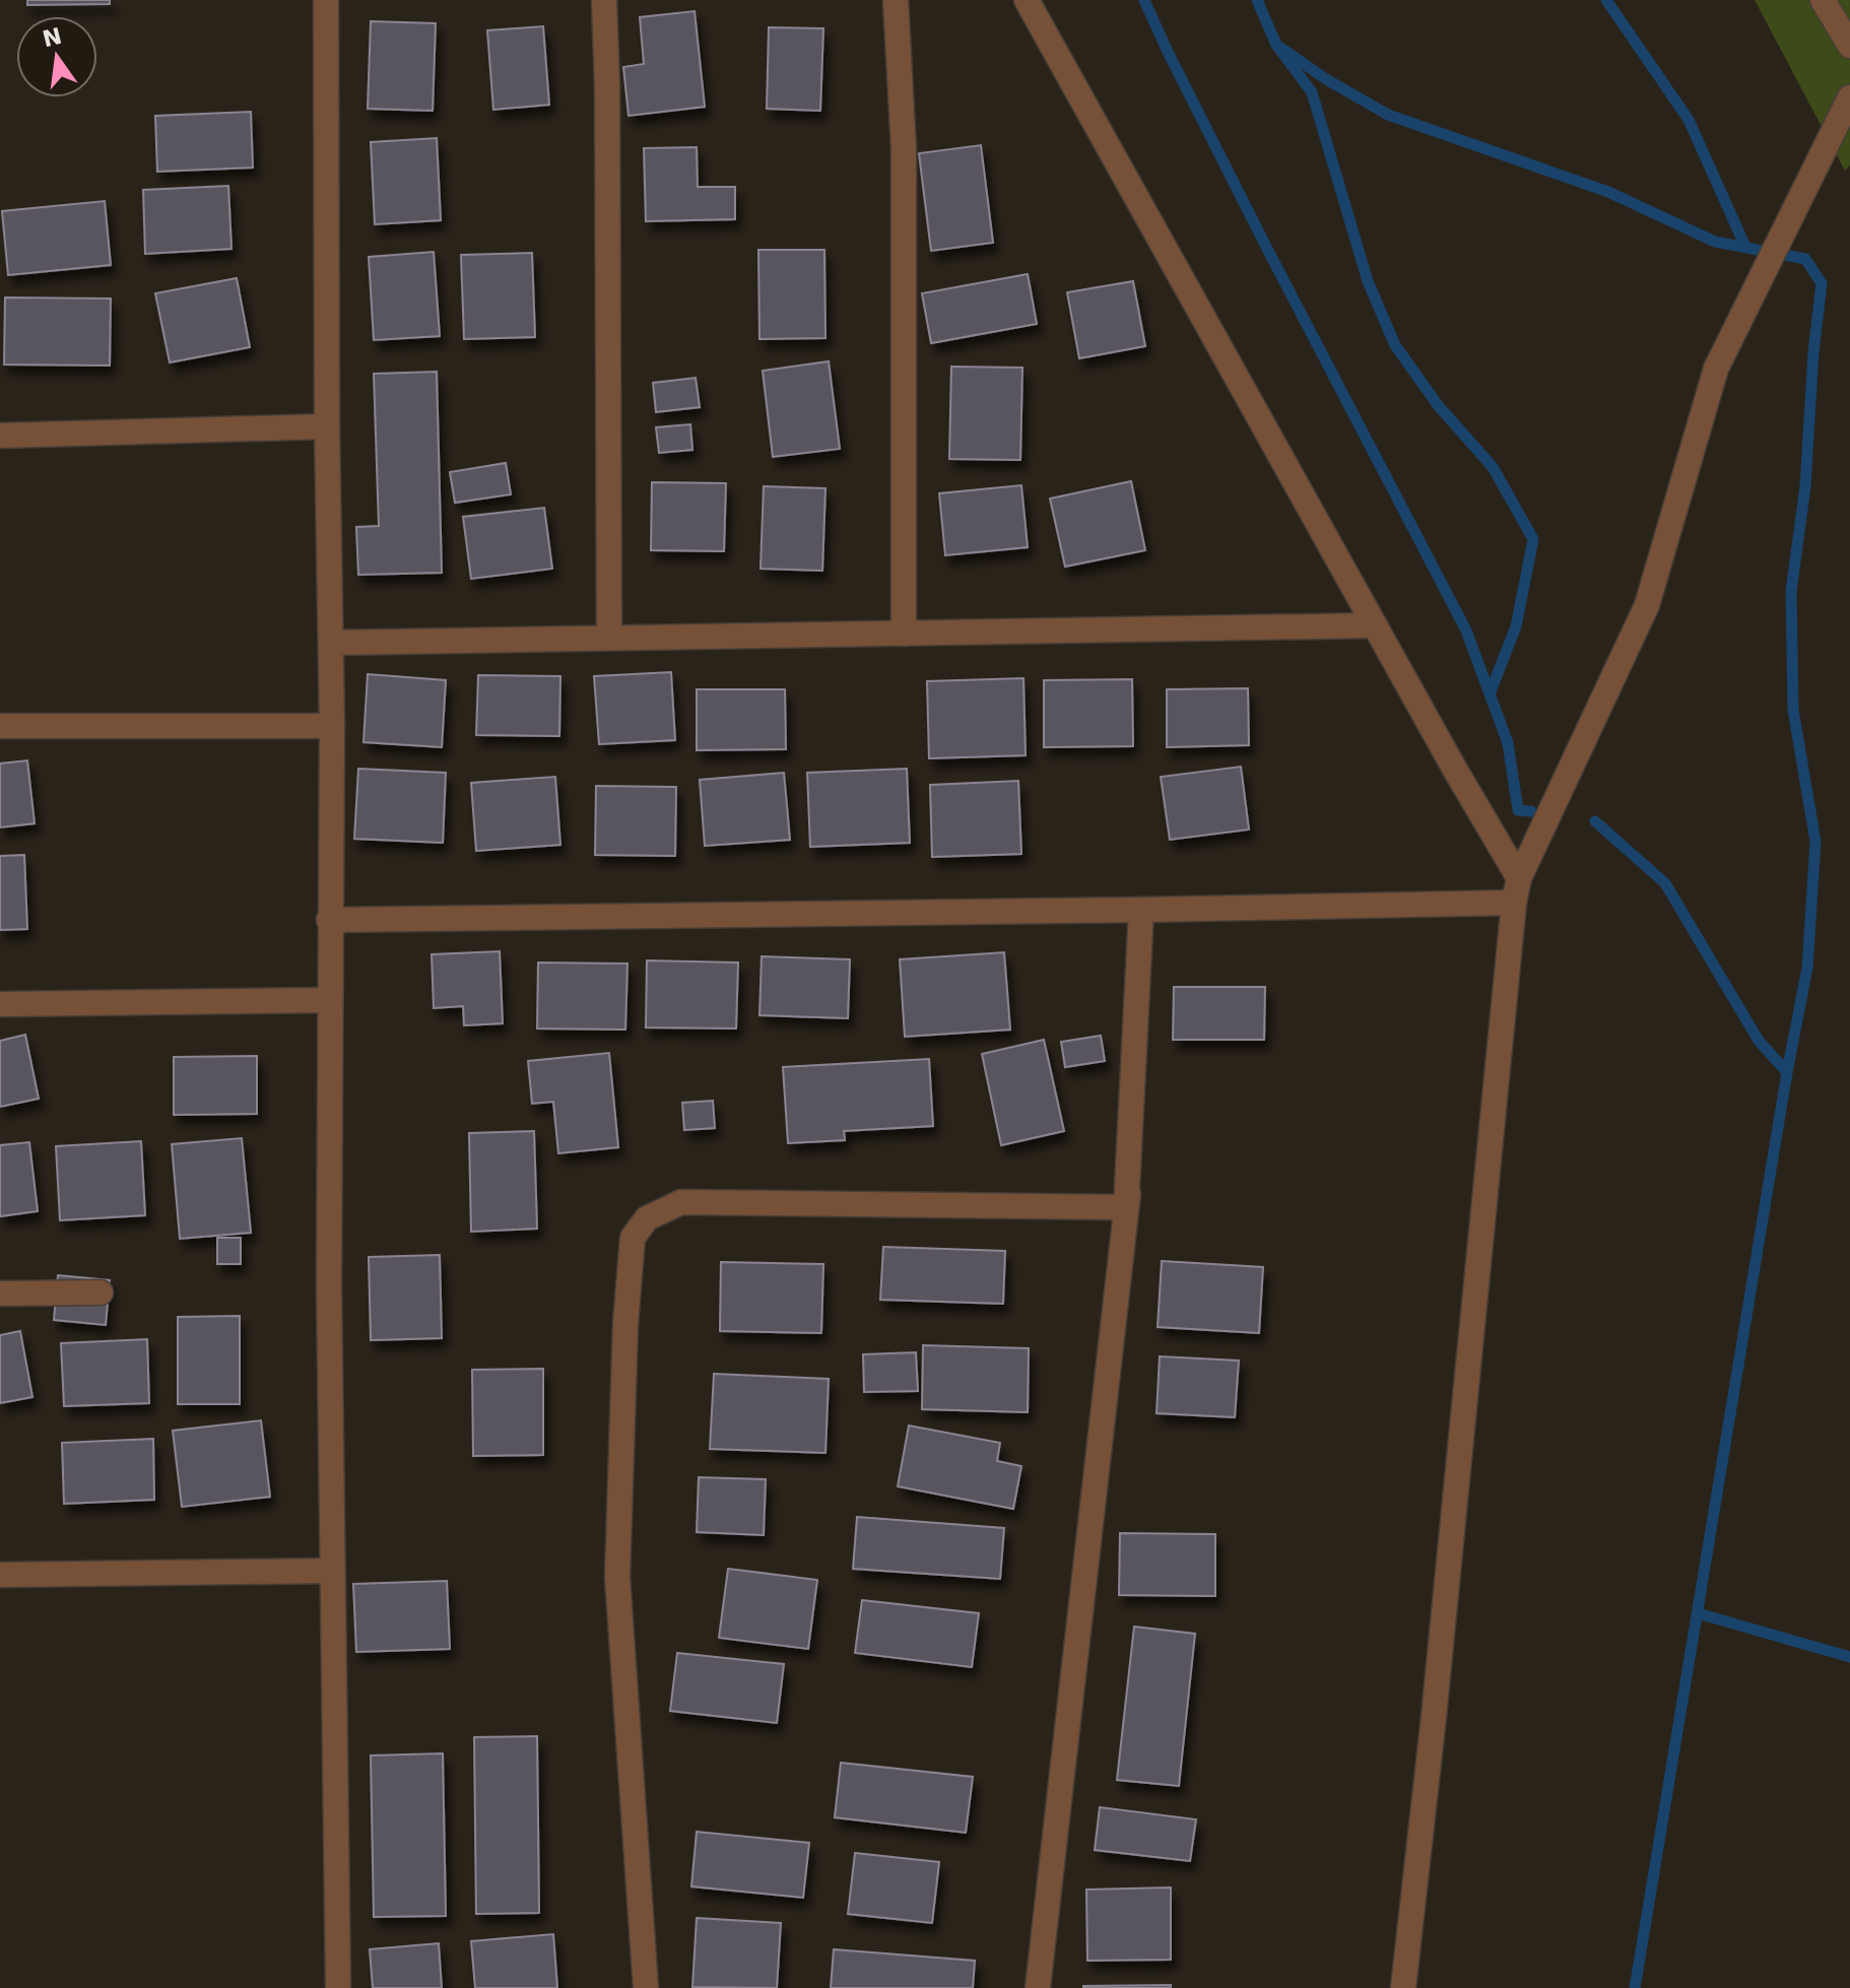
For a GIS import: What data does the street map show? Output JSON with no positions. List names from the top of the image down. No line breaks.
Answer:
{"north":"top"}
